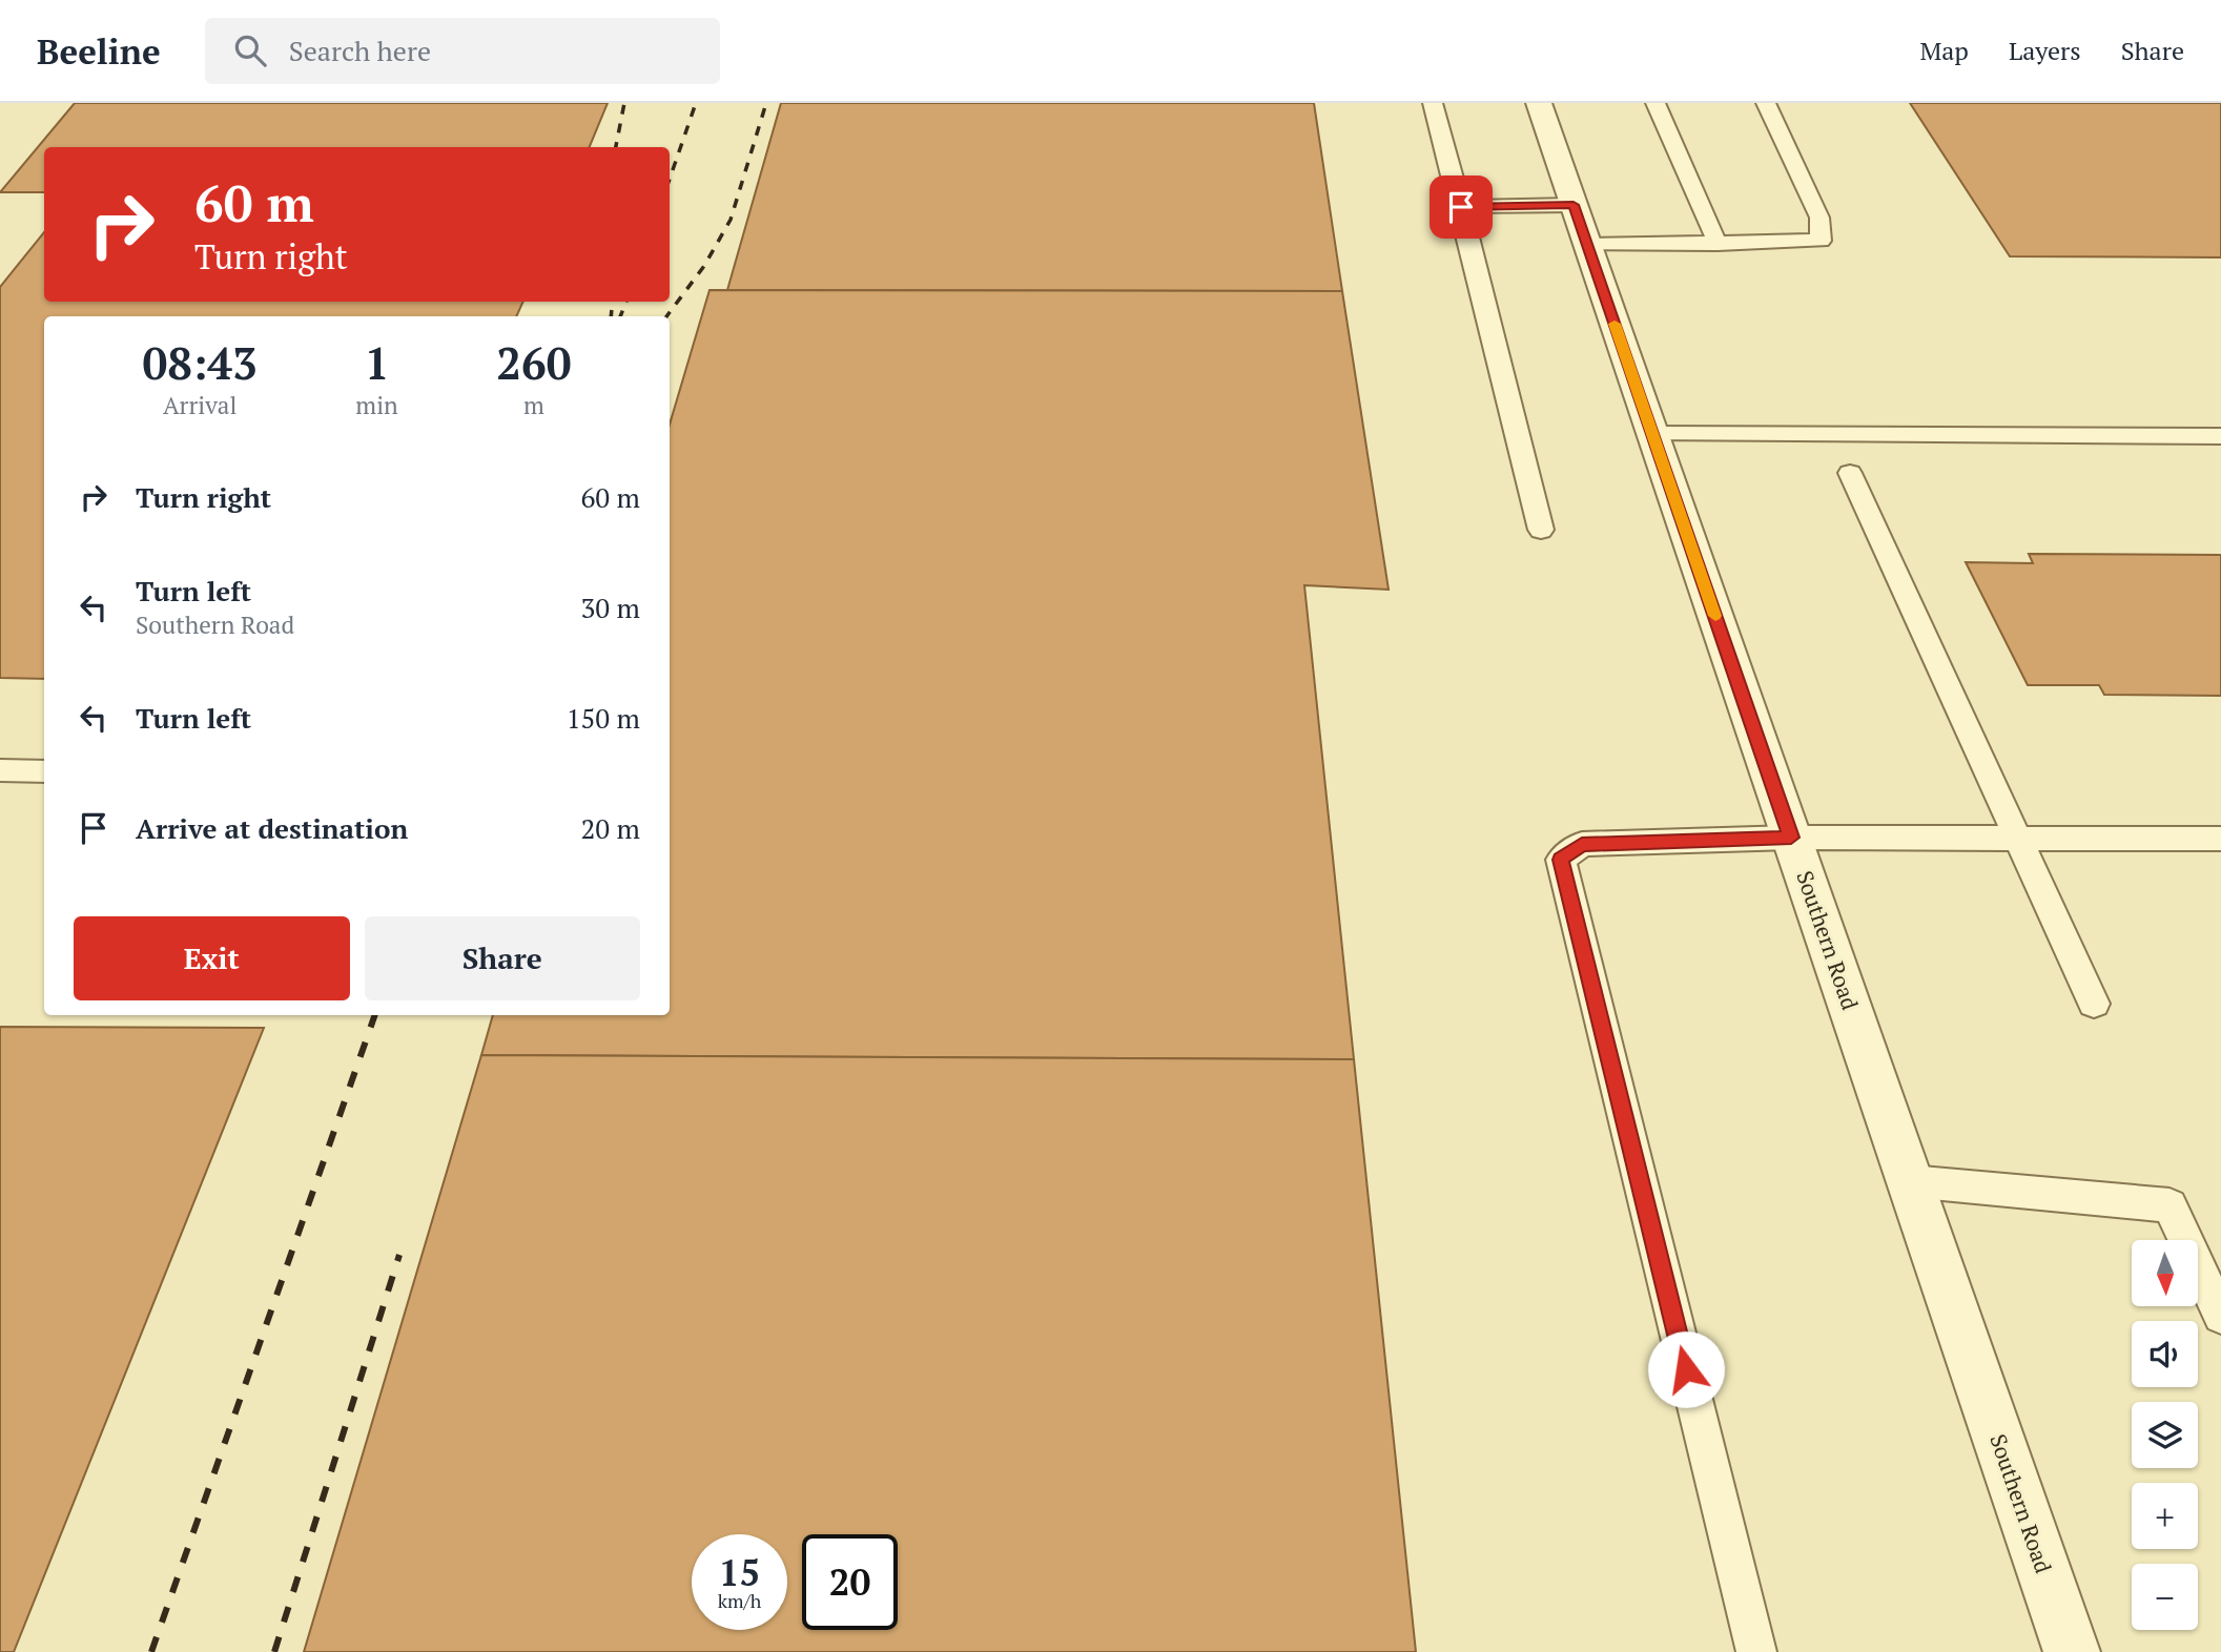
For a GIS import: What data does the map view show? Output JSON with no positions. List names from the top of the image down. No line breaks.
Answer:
{"streets":{"street":["Southern Road"]},"north":"bottom","page":{"header":"Beeline","search":"Search here","nav":["Map","Layers","Share"],"turn":["60 m","Turn right"],"eta":["08:43","Arrival","1","min","260","m"],"list":[{"name":"Turn right","value":"60 m"},{"name":"Turn left","note":"Southern Road","value":"30 m"},{"name":"Turn left","value":"150 m"},{"name":"Arrive at destination","value":"20 m"}],"buttons":["Exit","Share"],"map_buttons":["+","−"],"speed":"15 km/h","limit":"20"}}
